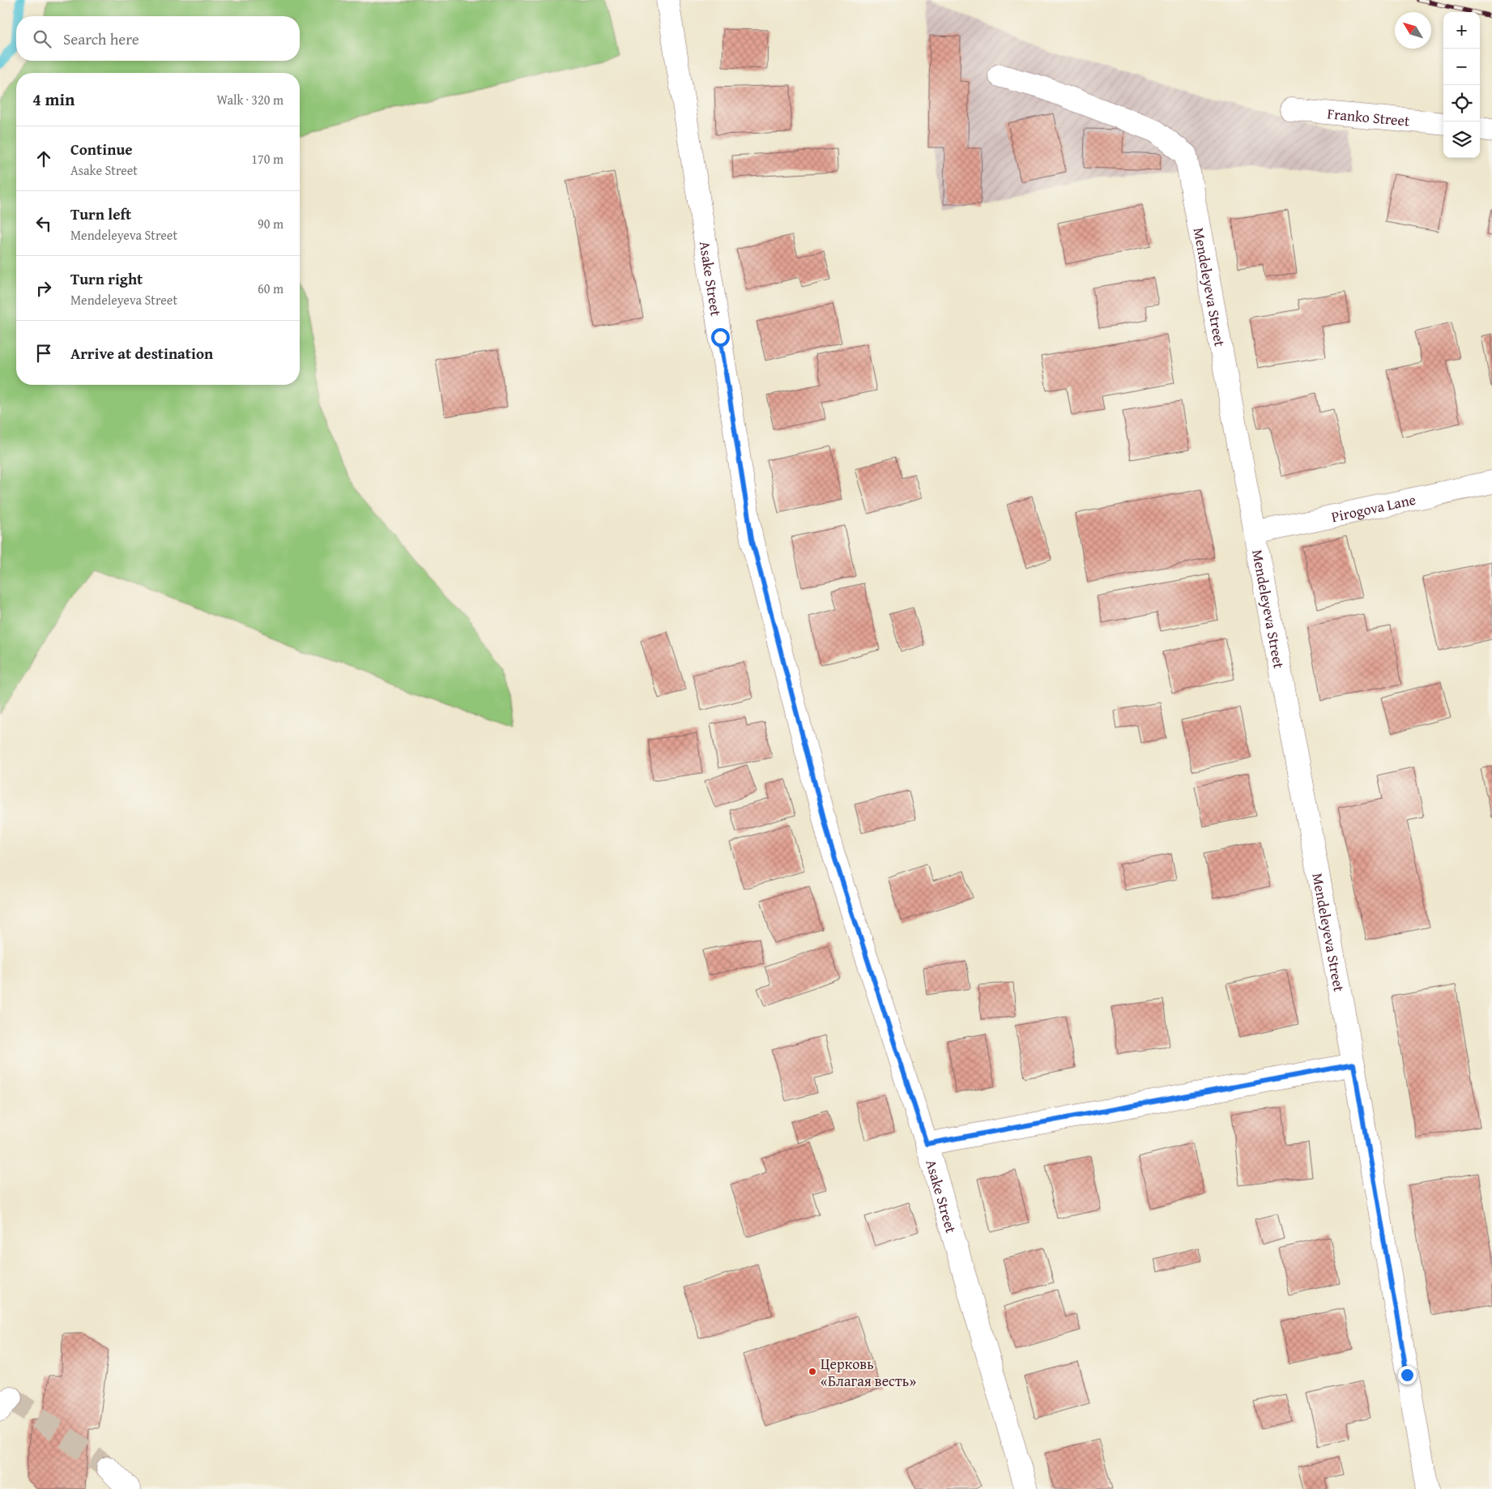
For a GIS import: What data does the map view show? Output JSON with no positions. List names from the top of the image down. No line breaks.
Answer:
{"streets":{"street":["Franko Street","Asake Street","Mendeleyeva Street","Pirogova Lane"]},"crossings":[["Mendeleyeva Street","Pirogova Lane"]],"places":["Церковь «Благая весть»"],"north":"top left","page":{"map_buttons":["+","−"],"search":"Search here","heading":["4 min","Walk · 320 m"],"list":[["Continue","Asake Street","170 m"],["Turn left","Mendeleyeva Street","90 m"],["Turn right","Mendeleyeva Street","60 m"],"Arrive at destination"]}}
